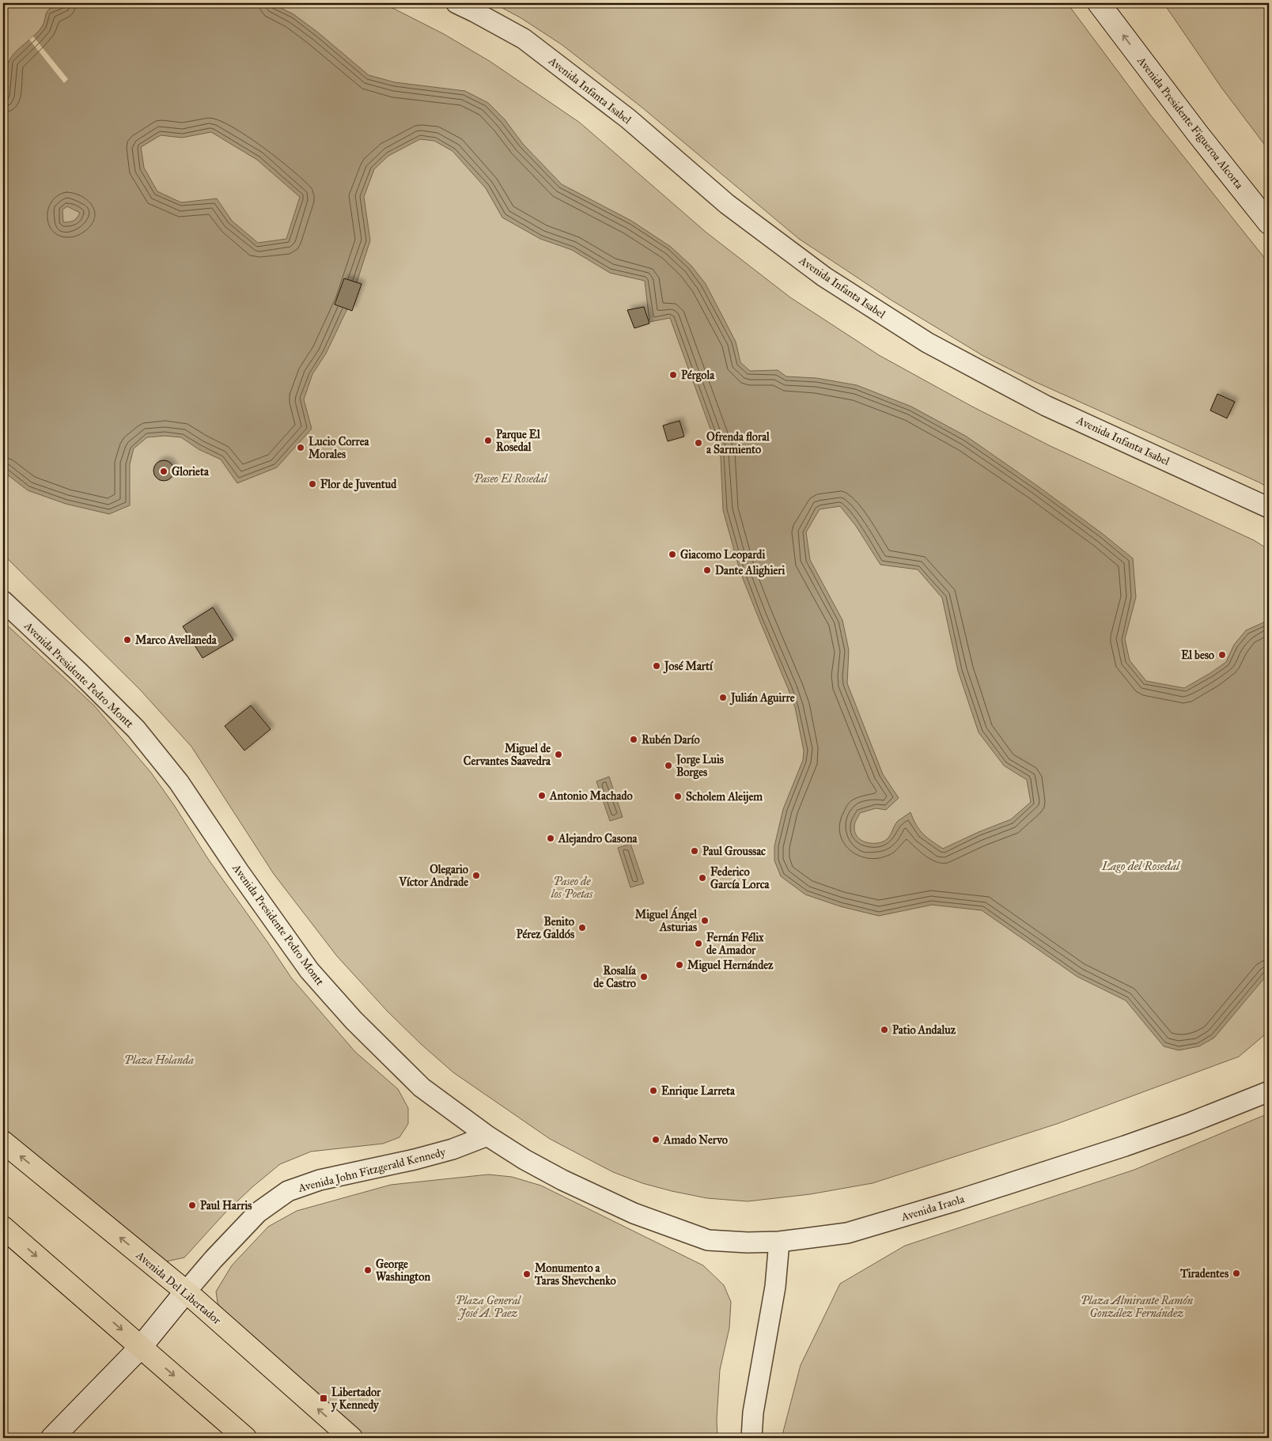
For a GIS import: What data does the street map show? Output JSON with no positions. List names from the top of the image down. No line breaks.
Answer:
{"streets":{"main road":["Avenida Presidente Figueroa Alcorta","Avenida John Fitzgerald Kennedy","Avenida Del Libertador"],"street":["Avenida Infanta Isabel","Avenida Presidente Pedro Montt","Avenida Iraola"]},"crossings":[["Avenida Presidente Pedro Montt","Avenida John Fitzgerald Kennedy"],["Avenida Presidente Pedro Montt","Avenida Iraola"],["Avenida John Fitzgerald Kennedy","Avenida Del Libertador"]],"one_way":["Avenida Presidente Figueroa Alcorta"],"water":["Lago del Rosedal"],"parks":["Paseo El Rosedal","Paseo de los Poetas","Plaza Holanda","Plaza General José A. Paez","Plaza Almirante Ramón González Fernández"],"places":{"other":["Pérgola","Parque El Rosedal","Ofrenda floral a Sarmiento","Lucio Correa Morales","Glorieta","Flor de Juventud","Giacomo Leopardi","Dante Alighieri","Marco Avellaneda","El beso","José Martí","Julián Aguirre","Rubén Darío","Miguel de Cervantes Saavedra","Jorge Luis Borges","Antonio Machado","Scholem Aleijem","Alejandro Casona","Paul Groussac","Olegario Víctor Andrade","Federico García Lorca","Miguel Ángel Asturias","Benito Pérez Galdós","Fernán Félix de Amador","Miguel Hernández","Rosalía de Castro","Patio Andaluz","Enrique Larreta","Amado Nervo","Paul Harris","George Washington","Tiradentes","Monumento a Taras Shevchenko"],"transit":["Libertador y Kennedy"]}}
